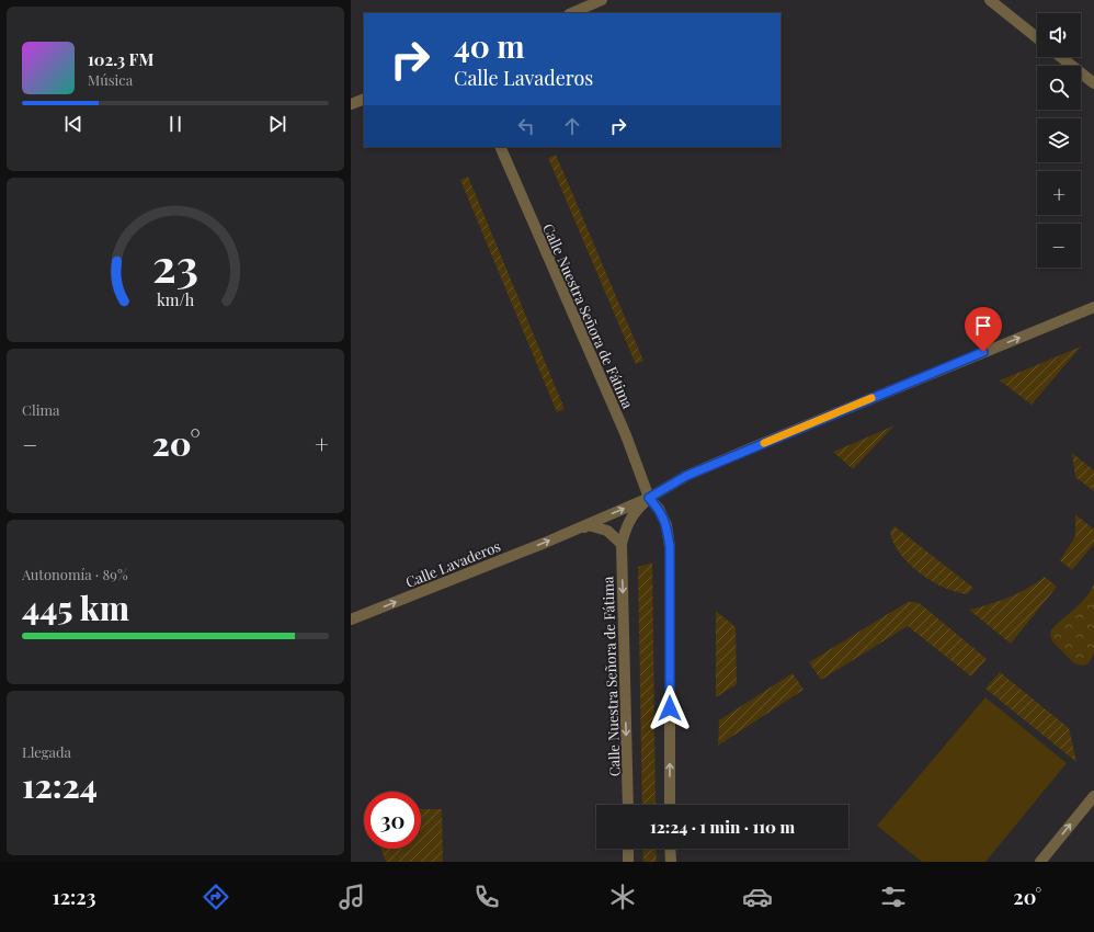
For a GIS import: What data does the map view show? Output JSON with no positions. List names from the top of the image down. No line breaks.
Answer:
{"streets":{"street":["Calle Nuestra Señora de Fátima","Calle Lavaderos"]},"crossings":[["Calle Nuestra Señora de Fátima","Calle Lavaderos"]],"one_way":["Calle Lavaderos"],"page":{"map_buttons":["+","−"],"turn":["40 m","Calle Lavaderos"],"song":["102.3 FM","Música"],"tile":["Clima",["Autonomía · 89%","445 km"],["Llegada","12:24"]],"heat":["−","20°","+"],"limit":"30","trip":"12:24 · 1 min · 110 m","tabs":["12:23","20°"],"gauge":["23","km/h"]}}
